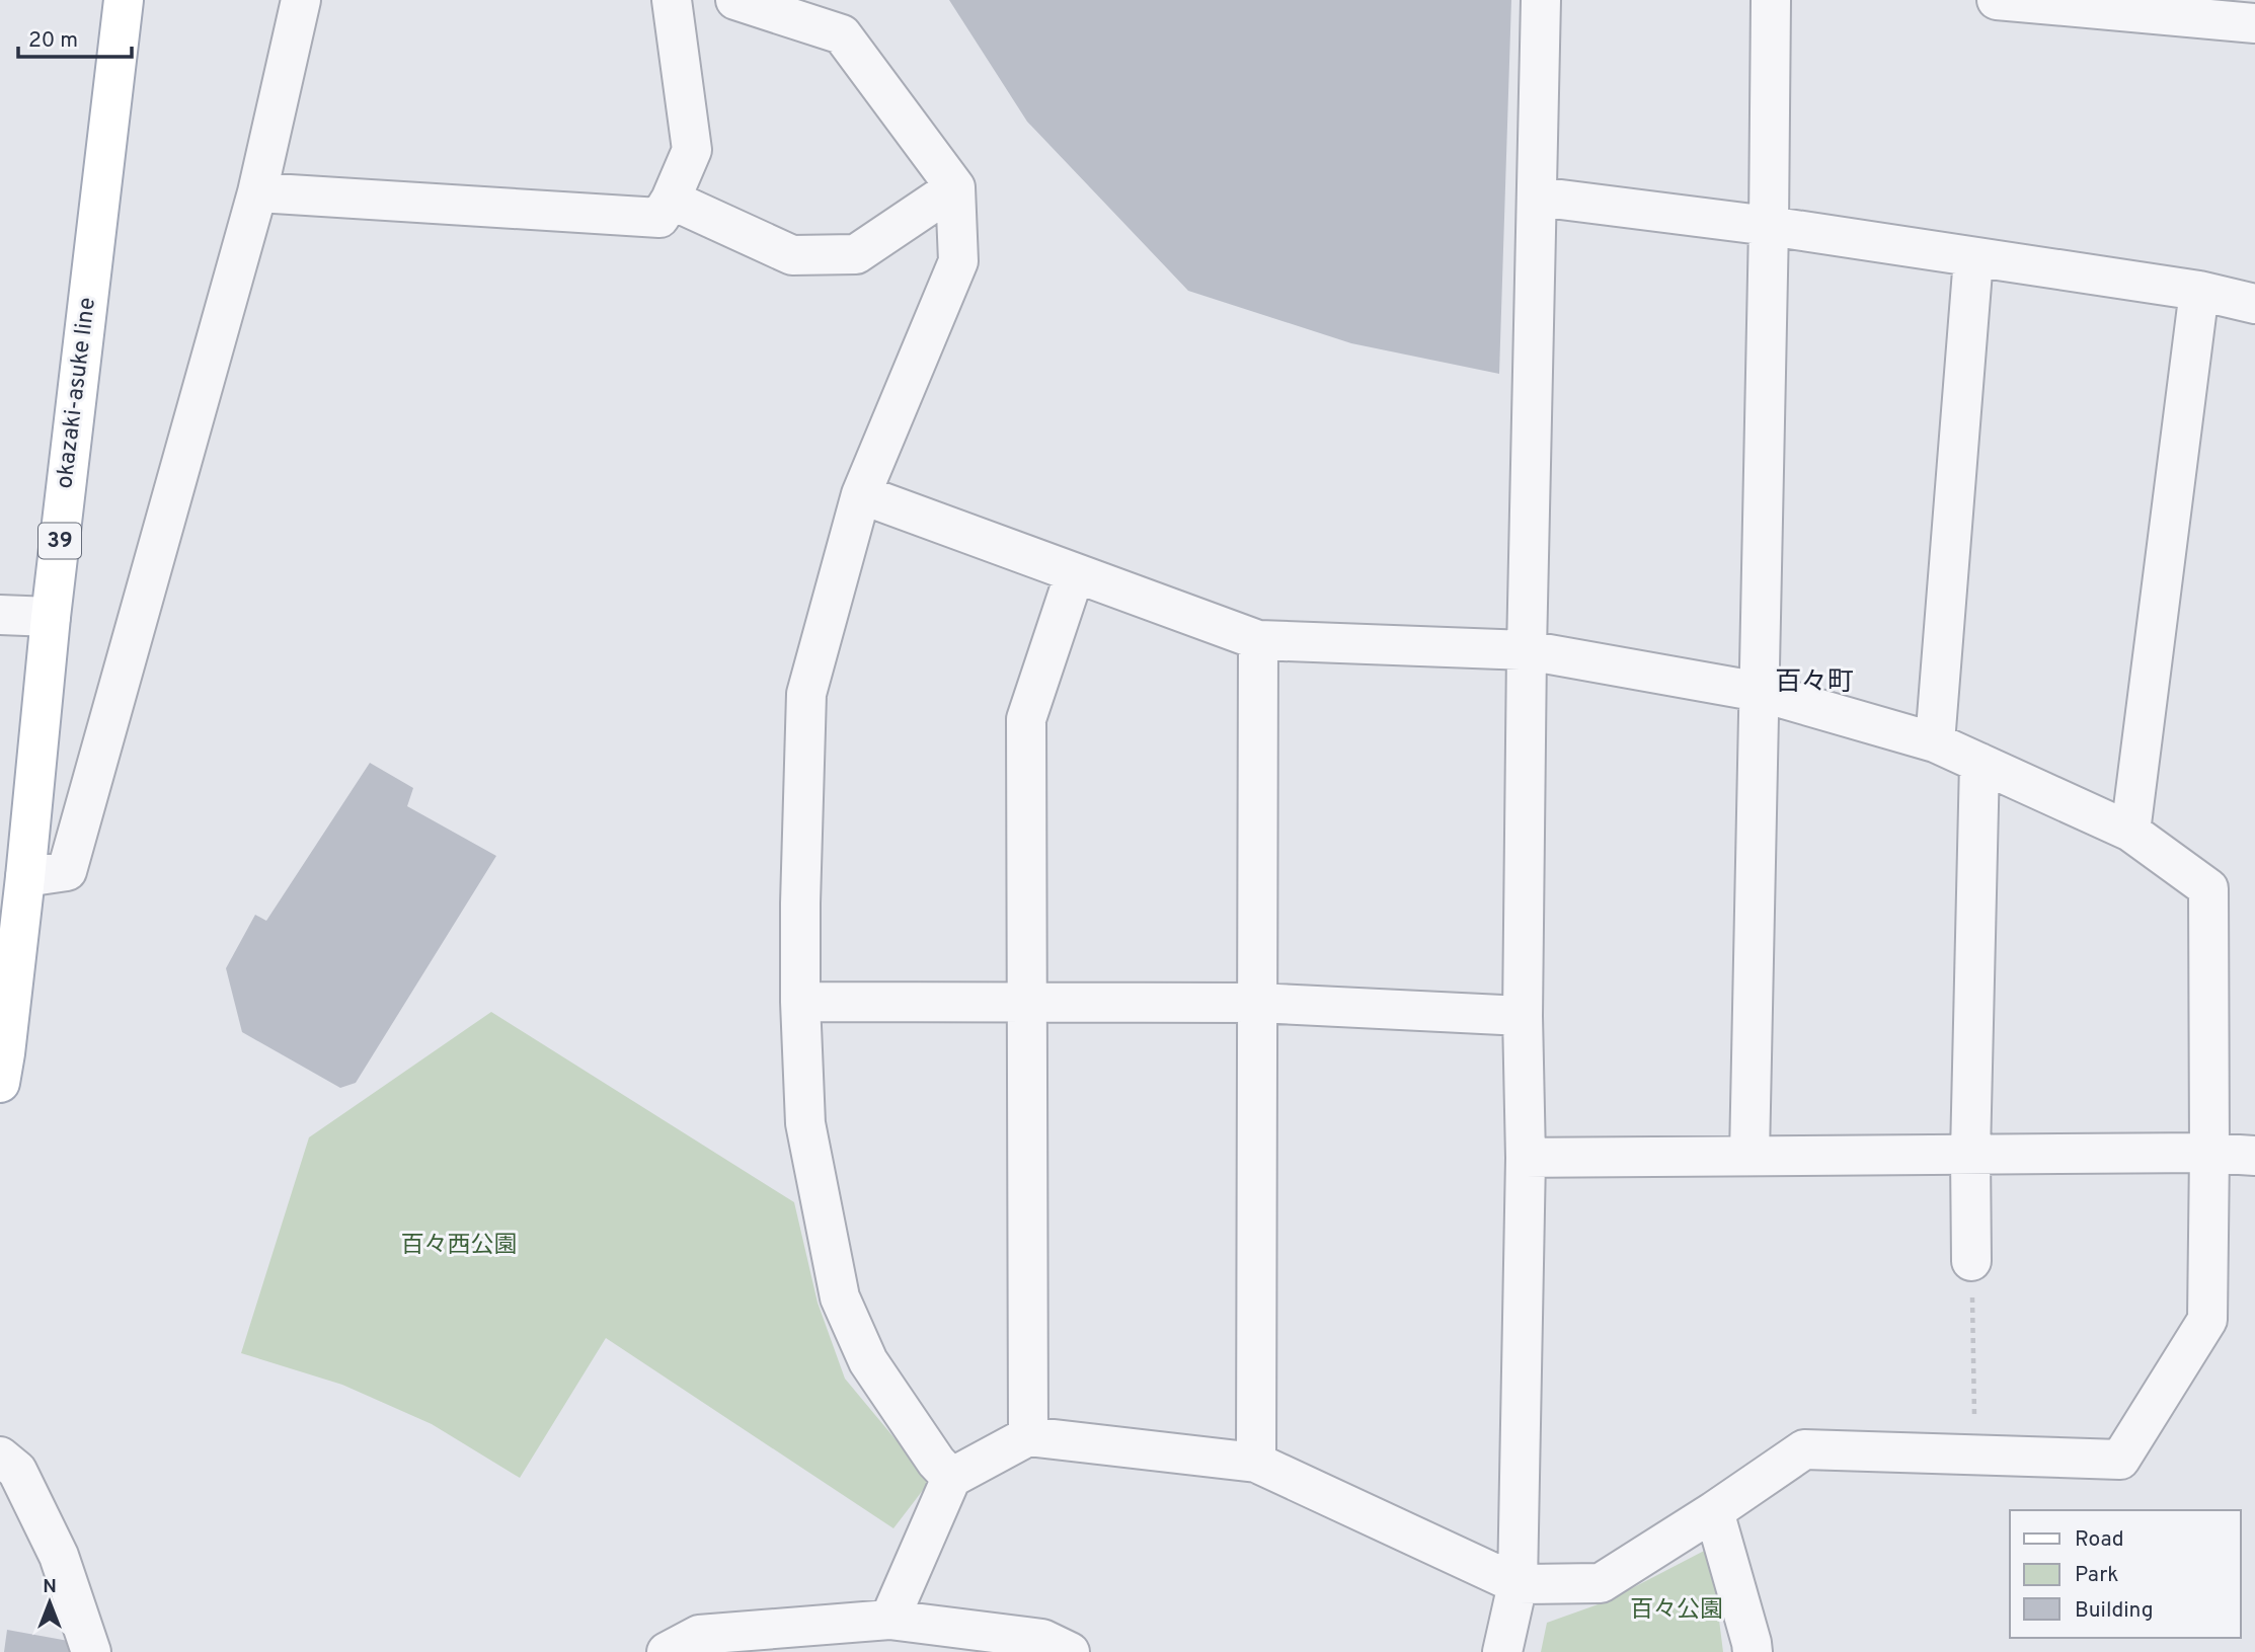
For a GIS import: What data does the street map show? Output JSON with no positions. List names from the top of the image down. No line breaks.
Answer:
{"streets":{"main road":["okazaki-asuke line","39"]},"districts":["百々町"],"parks":["百々西公園","百々公園"],"legend":["Road","Park","Building"],"scale_bar":"20 m","north":"top"}
